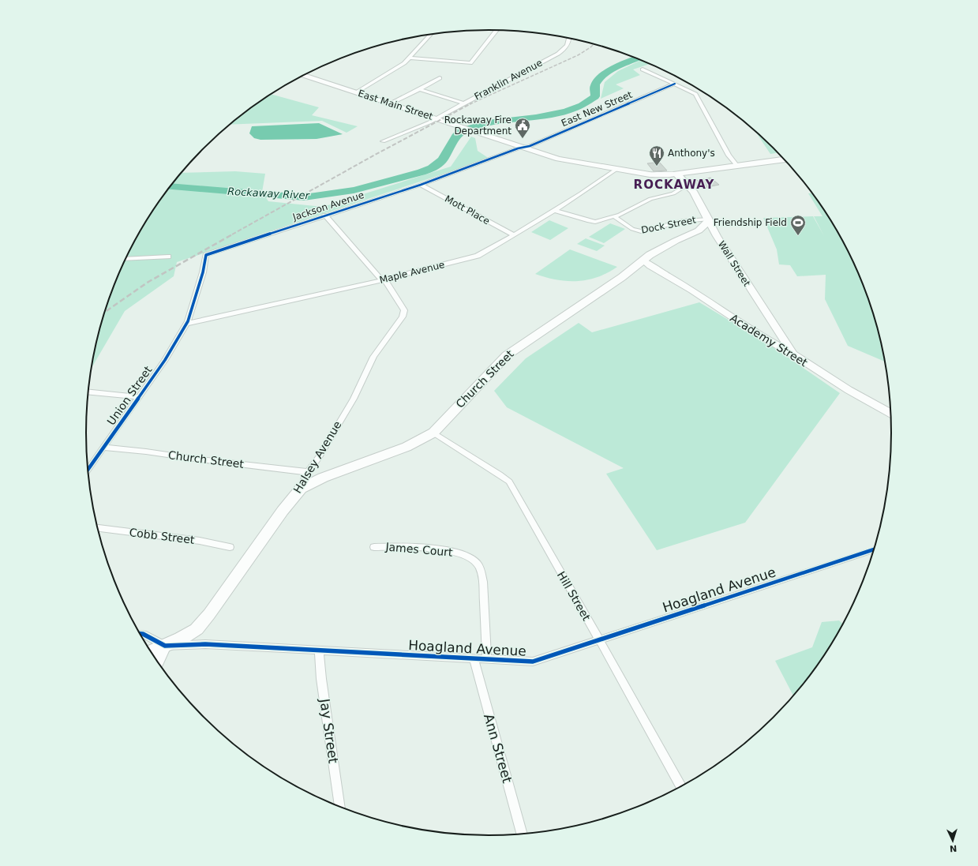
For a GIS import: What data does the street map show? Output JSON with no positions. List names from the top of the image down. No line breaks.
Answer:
{"streets":{"main road":["Wall Street","Church Street","Halsey Avenue"],"street":["Franklin Avenue","East Main Street","East New Street","Jackson Avenue","Mott Place","Dock Street","Maple Avenue","Academy Street","Union Street","Cobb Street","James Court","Hoagland Avenue","Hill Street","Jay Street","Ann Street"]},"crossings":[["Franklin Avenue","East Main Street"],["East Main Street","East New Street"],["East Main Street","Jackson Avenue"],["East Main Street","Wall Street"],["East Main Street","Maple Avenue"],["East New Street","Jackson Avenue"],["Jackson Avenue","Mott Place"],["Jackson Avenue","Maple Avenue"],["Jackson Avenue","Union Street"],["Jackson Avenue","Halsey Avenue"],["Mott Place","Maple Avenue"],["Dock Street","Wall Street"],["Dock Street","Church Street"],["Wall Street","Academy Street"],["Wall Street","Church Street"],["Maple Avenue","Union Street"],["Maple Avenue","Halsey Avenue"],["Academy Street","Church Street"],["Church Street","Union Street"],["Church Street","Halsey Avenue"],["Church Street","Hill Street"],["Halsey Avenue","Hoagland Avenue"],["James Court","Hoagland Avenue"],["Hoagland Avenue","Hill Street"],["Hoagland Avenue","Jay Street"],["Hoagland Avenue","Ann Street"]],"districts":["ROCKAWAY"],"water":["Rockaway River"],"places":{"public building":["Rockaway Fire Department"],"restaurant":["Anthony's"],"sports":["Friendship Field"]},"north":"bottom"}
